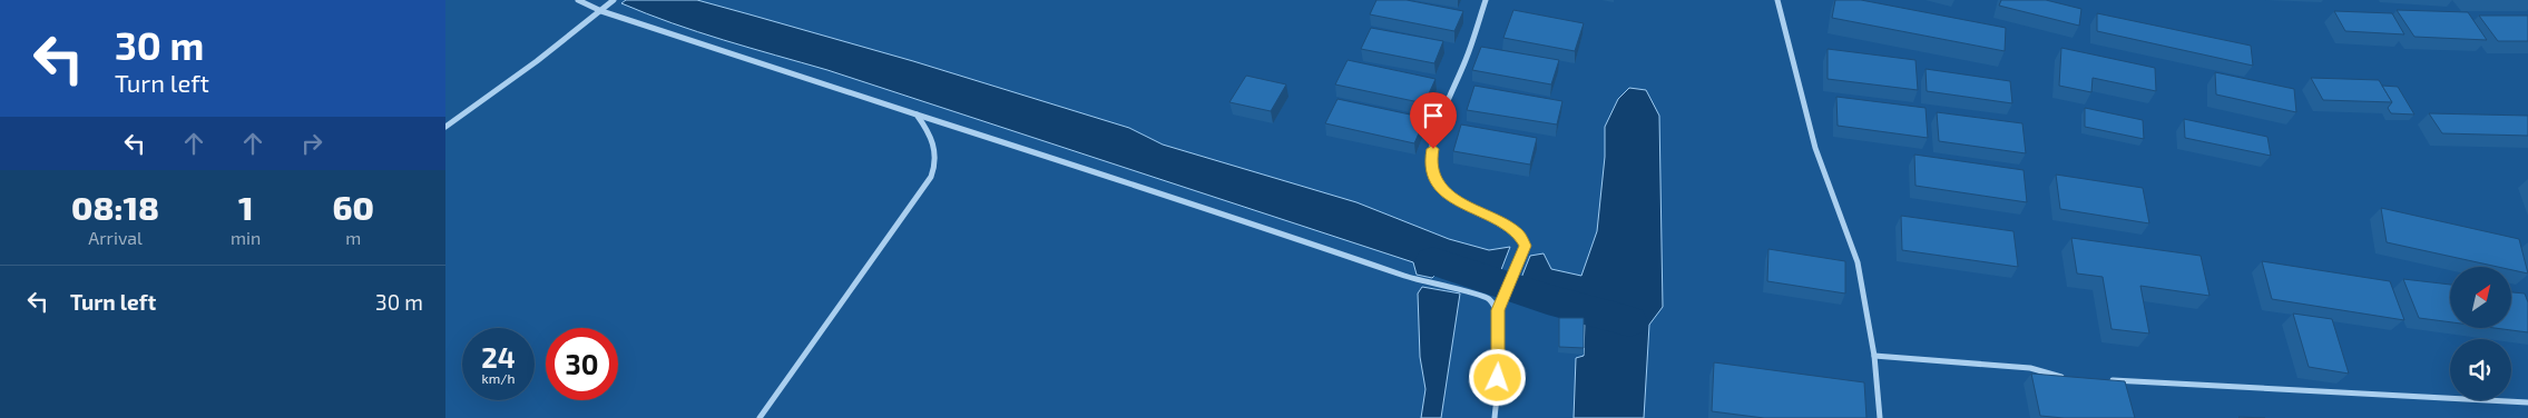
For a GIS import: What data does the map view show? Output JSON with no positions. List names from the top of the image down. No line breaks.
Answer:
{"north":"top right","page":{"turn":["30 m","Turn left"],"eta":["08:18","Arrival","1","min","60","m"],"list":[{"name":"Turn left","value":"30 m"}],"speed":"24 km/h","limit":"30"}}
